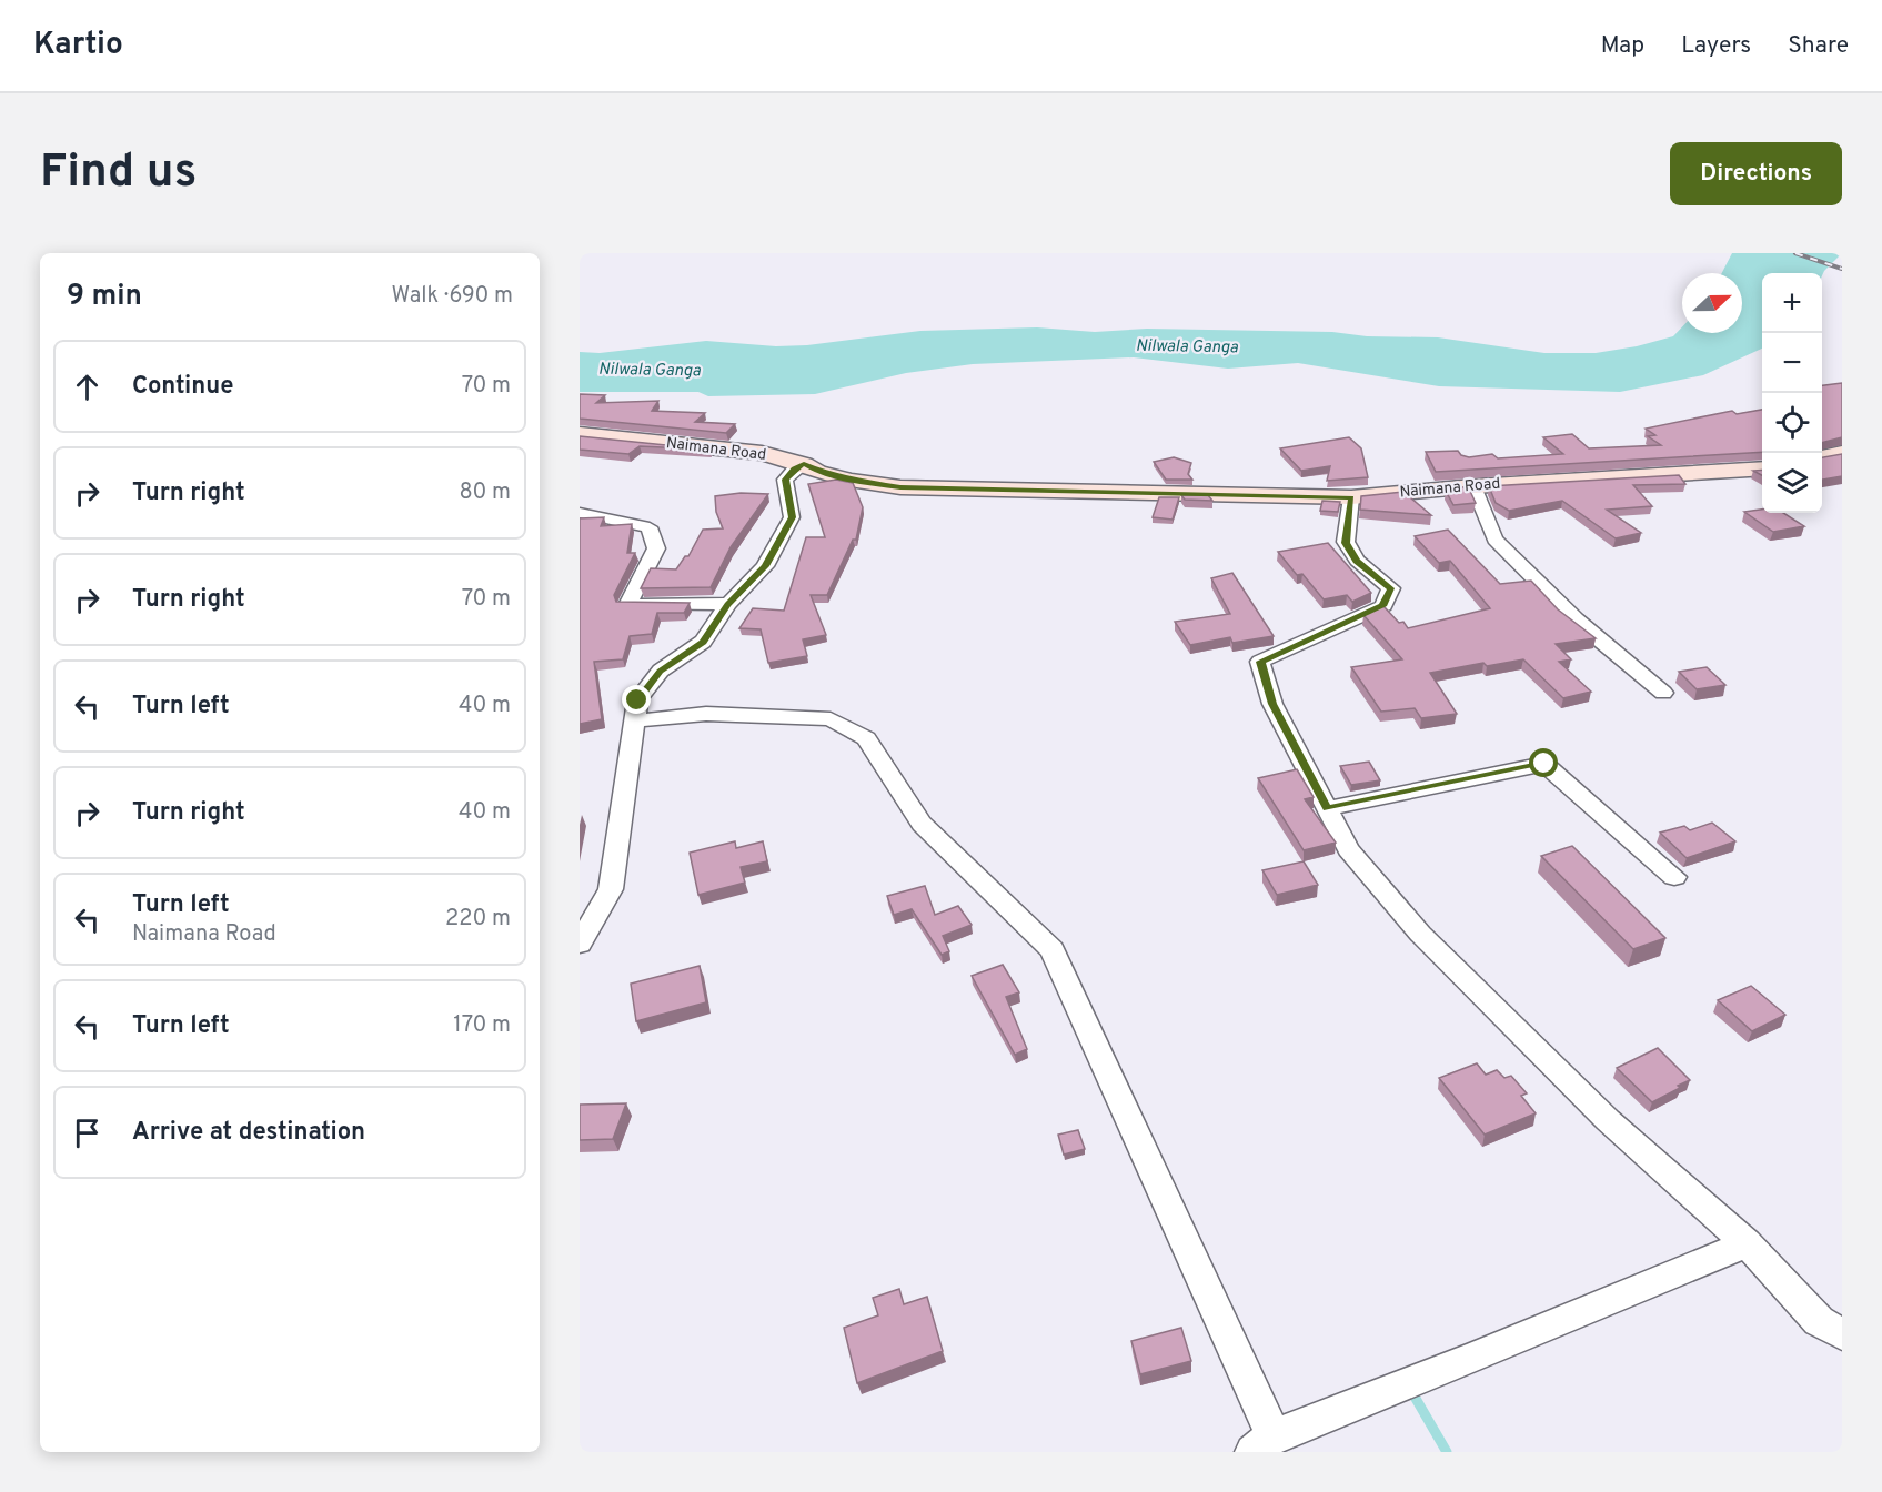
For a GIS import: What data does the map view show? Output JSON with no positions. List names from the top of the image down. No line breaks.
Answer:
{"streets":{"street":["Naimana Road"]},"water":["Nilwala Ganga"],"north":"right","page":{"header":"Kartio","nav":["Map","Layers","Share"],"buttons":"Directions","title":"Find us","heading":["9 min","Walk · 690 m"],"map_buttons":["+","−"],"list":[["Continue","70 m"],["Turn right","80 m"],["Turn right","70 m"],["Turn left","40 m"],["Turn right","40 m"],["Turn left","Naimana Road","220 m"],["Turn left","170 m"],"Arrive at destination"]}}
